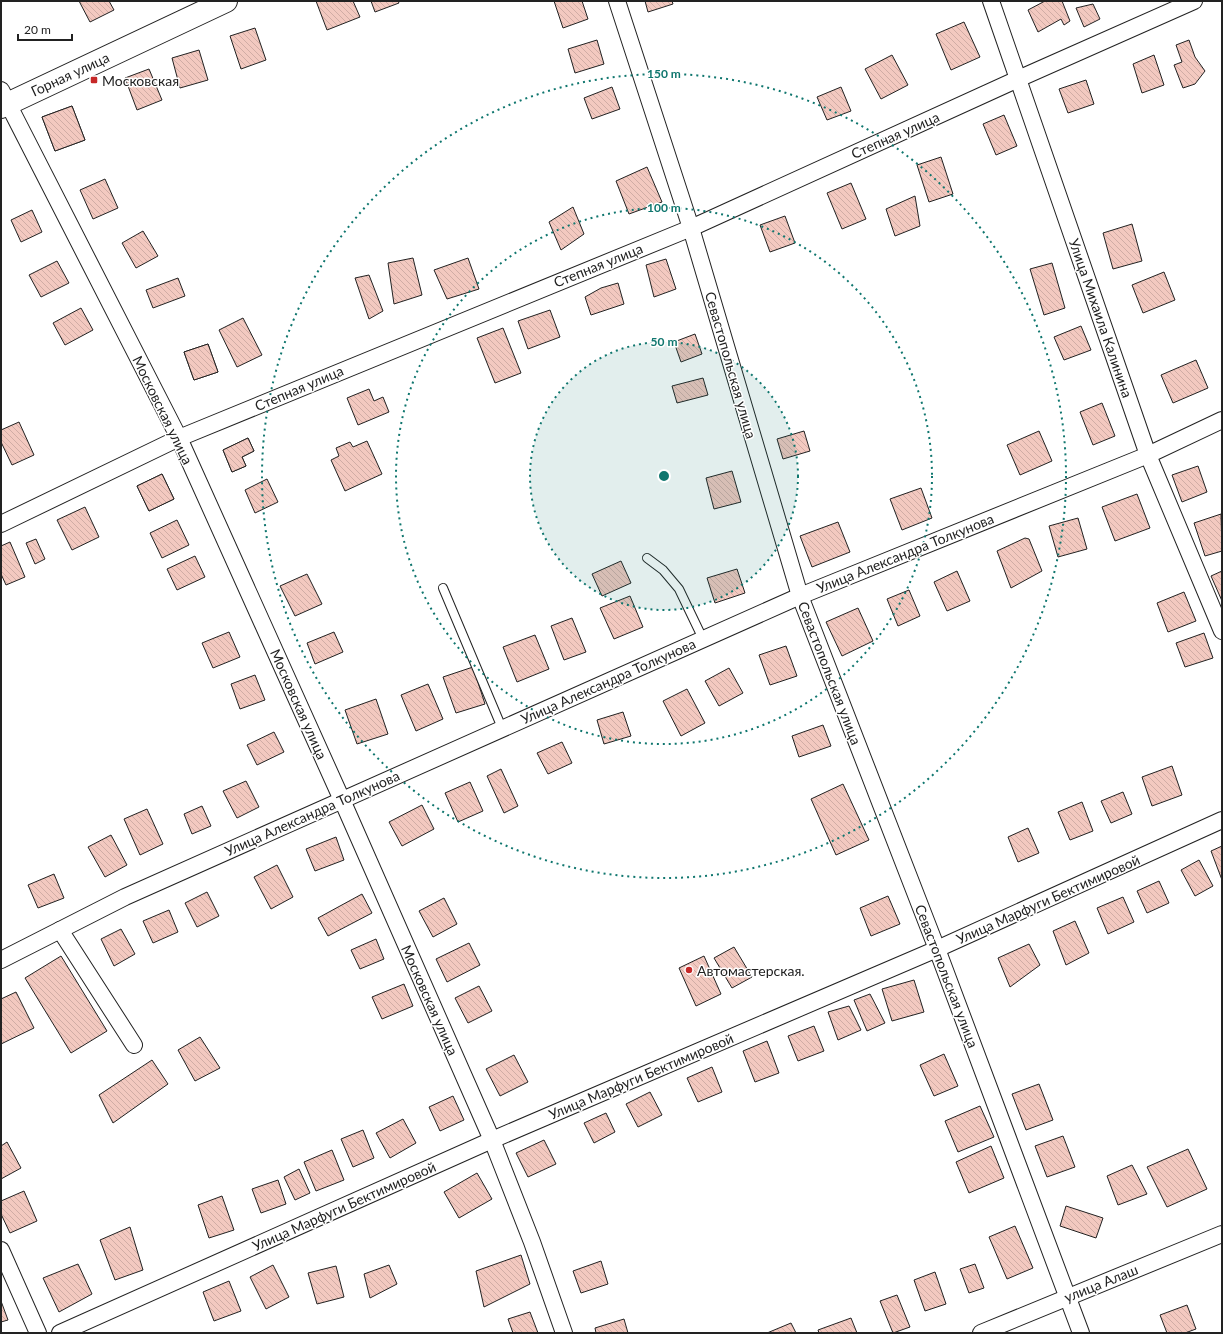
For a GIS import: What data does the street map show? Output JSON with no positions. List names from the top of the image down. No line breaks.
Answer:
{"streets":{"street":["Горная улица","Степная улица","Улица Михаила Калинина","Севастопольская улица","Московская улица","Улица Александра Толкунова","Улица Марфуги Бектимировой","улица Алаш"]},"crossings":[["Горная улица","Московская улица"],["Степная улица","Улица Михаила Калинина"],["Степная улица","Севастопольская улица"],["Степная улица","Московская улица"],["Улица Михаила Калинина","Улица Александра Толкунова"],["Севастопольская улица","Улица Александра Толкунова"],["Севастопольская улица","Улица Марфуги Бектимировой"],["Севастопольская улица","улица Алаш"],["Московская улица","Улица Александра Толкунова"],["Московская улица","Улица Марфуги Бектимировой"]],"places":{"transit":["Московская"],"other":["Автомастерская."]},"scale_bar":"20 m","rings":["150 m","100 m","50 m"]}
